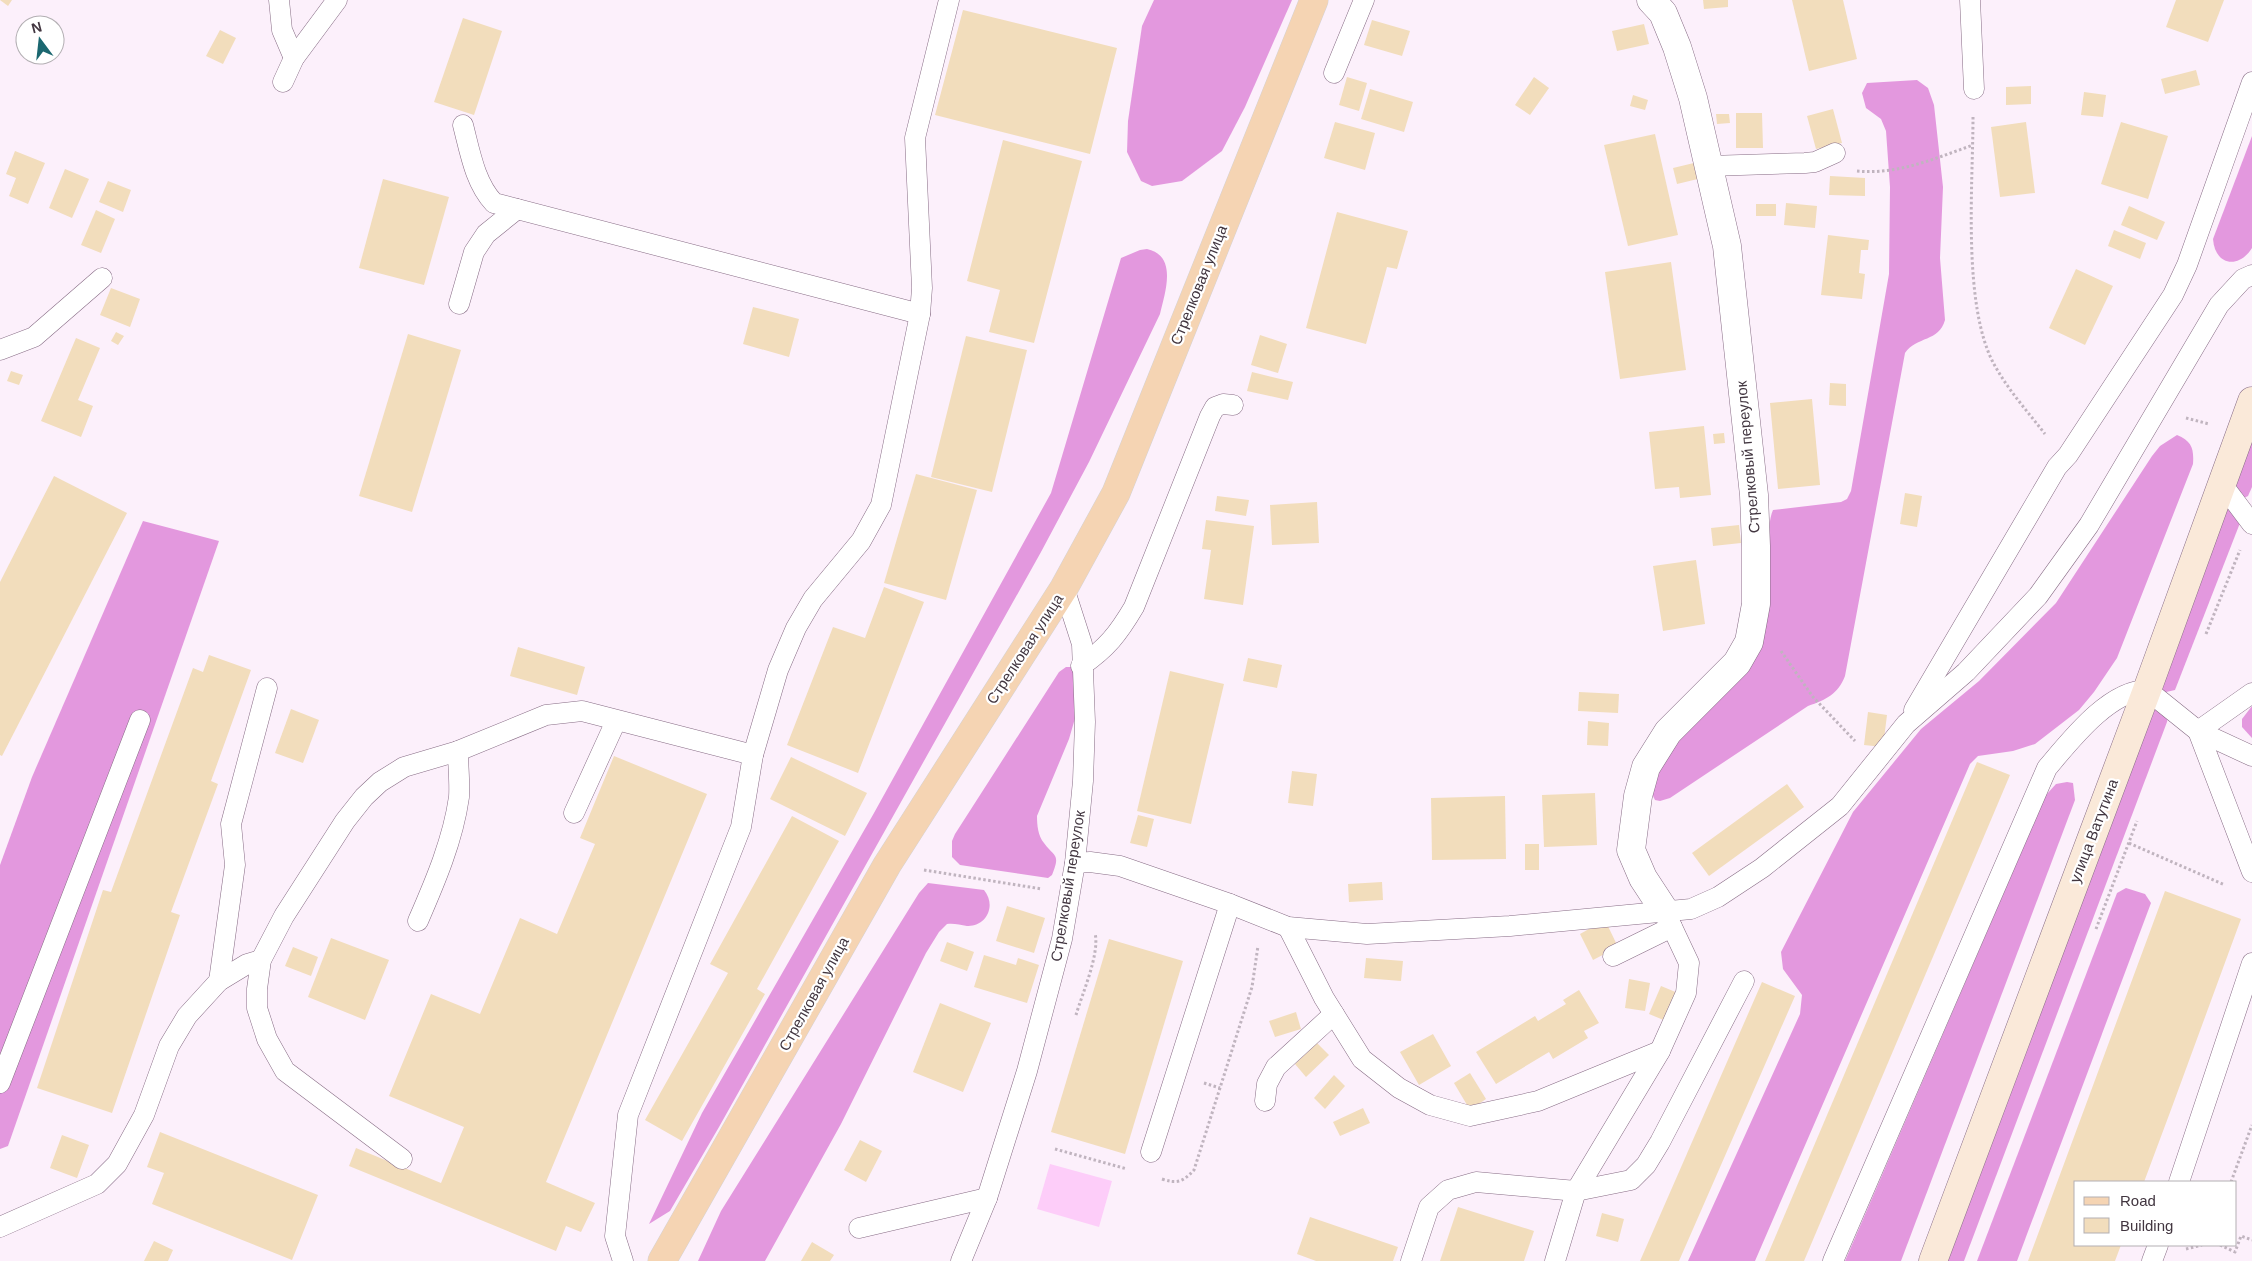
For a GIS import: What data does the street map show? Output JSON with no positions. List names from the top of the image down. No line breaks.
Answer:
{"streets":{"main road":["Стрелковая улица"],"street":["Стрелковый переулок","улица Ватутина"]},"crossings":[["Стрелковая улица","Стрелковый переулок"]],"legend":["Road","Building"],"north":"top"}
